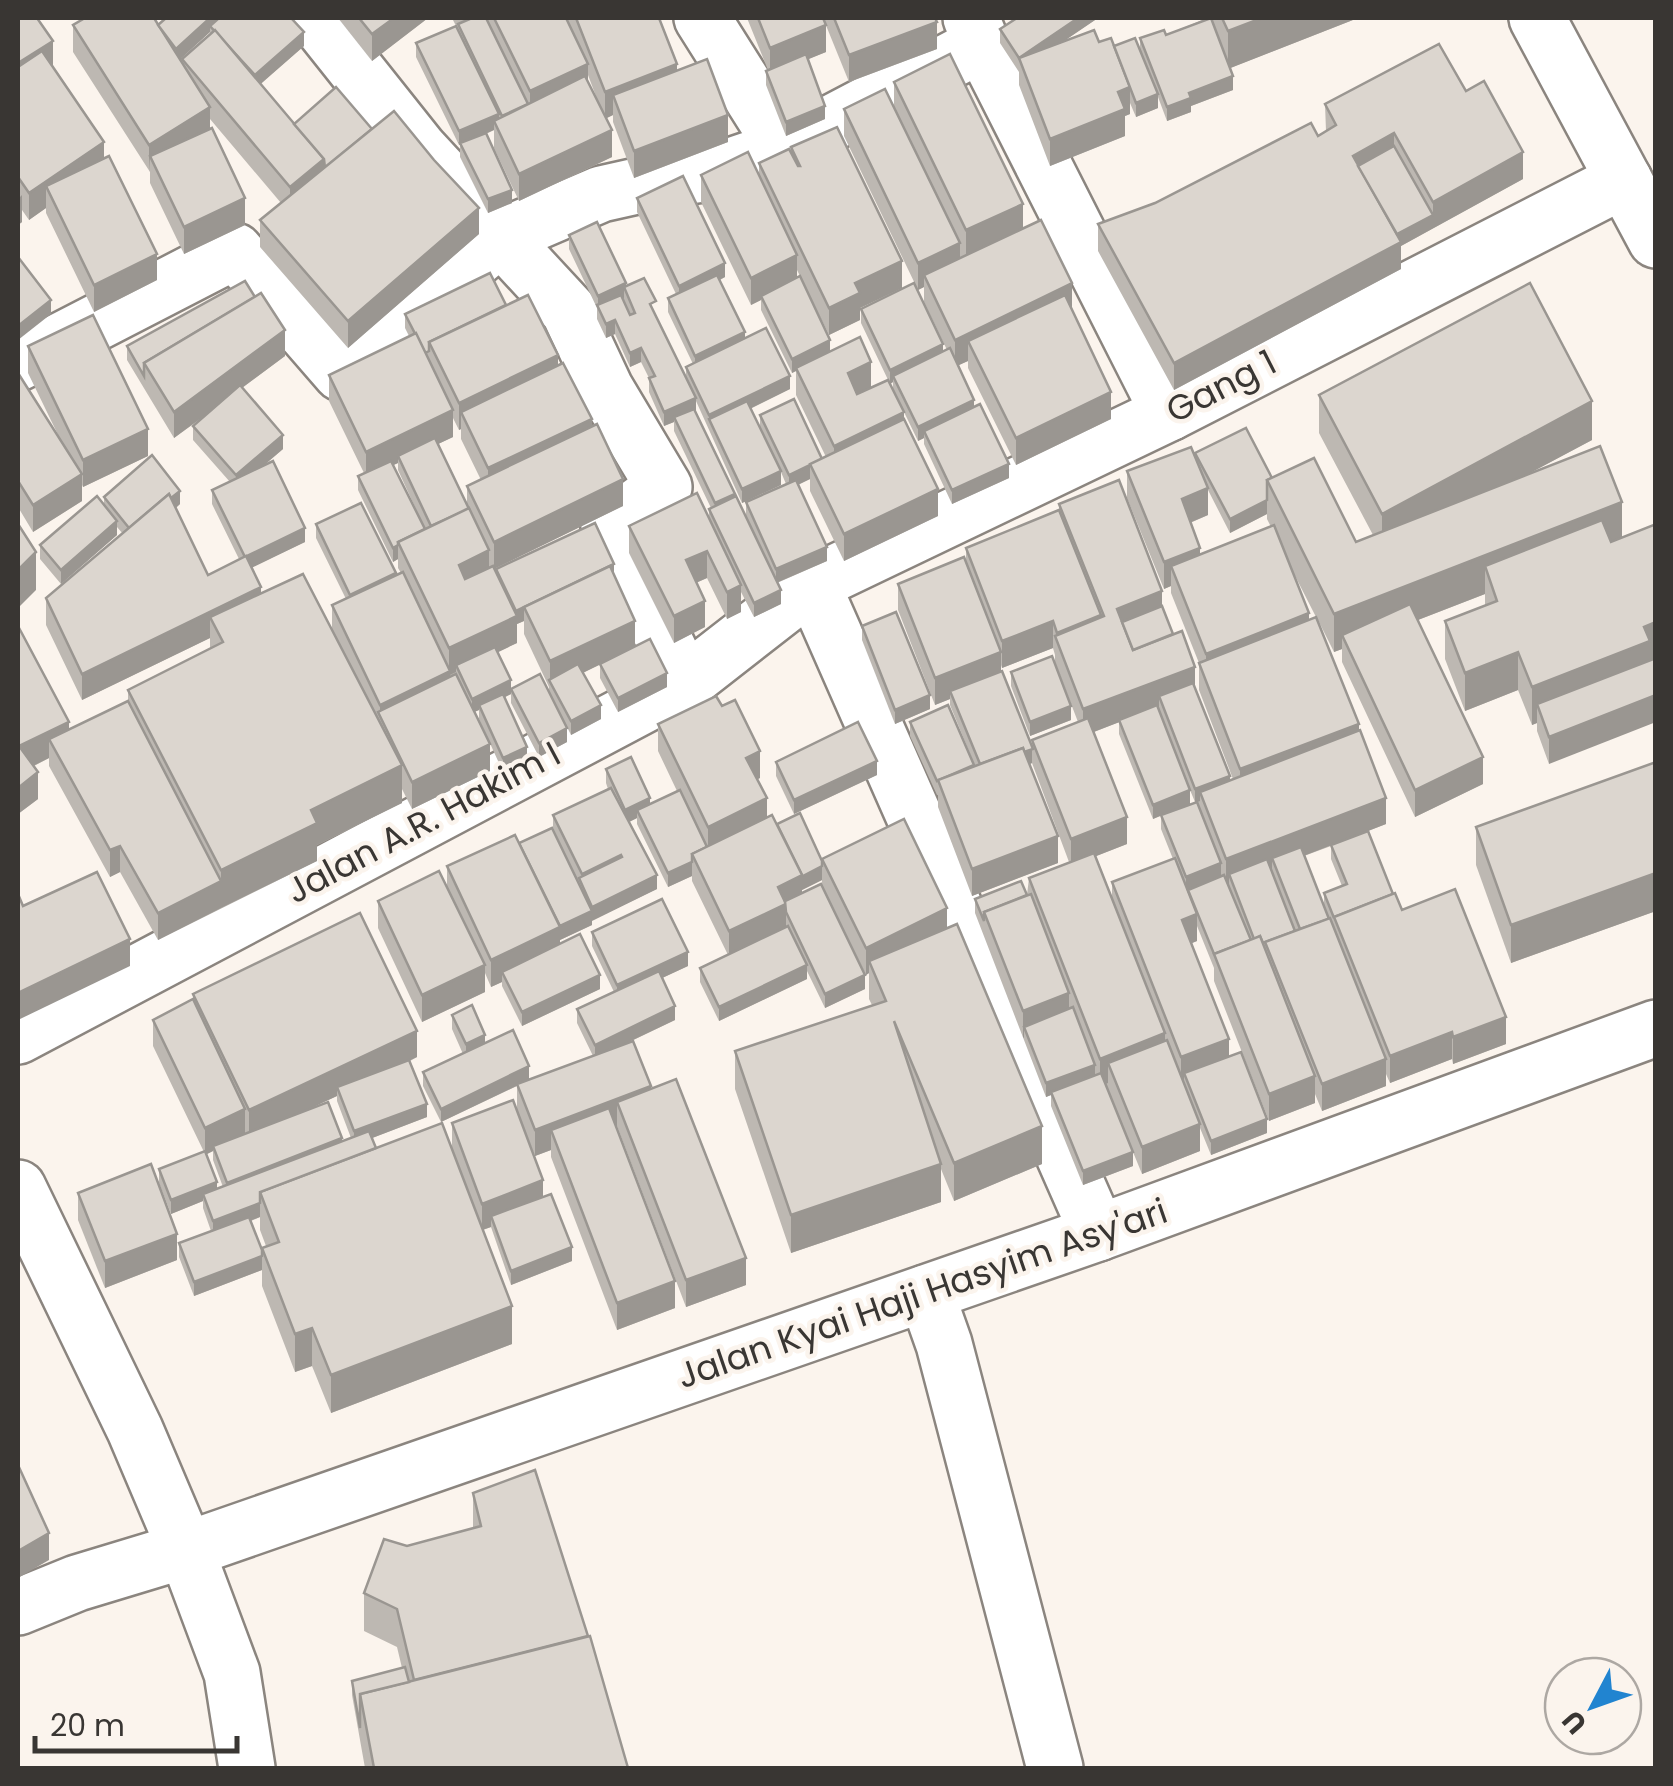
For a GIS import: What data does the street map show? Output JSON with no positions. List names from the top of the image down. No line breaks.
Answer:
{"streets":{"street":["Gang 1","Jalan A.R. Hakim I","Jalan Kyai Haji Hasyim Asy'ari"]},"crossings":[["Gang 1","Jalan A.R. Hakim I"]],"scale_bar":"20 m","north":"bottom left"}
